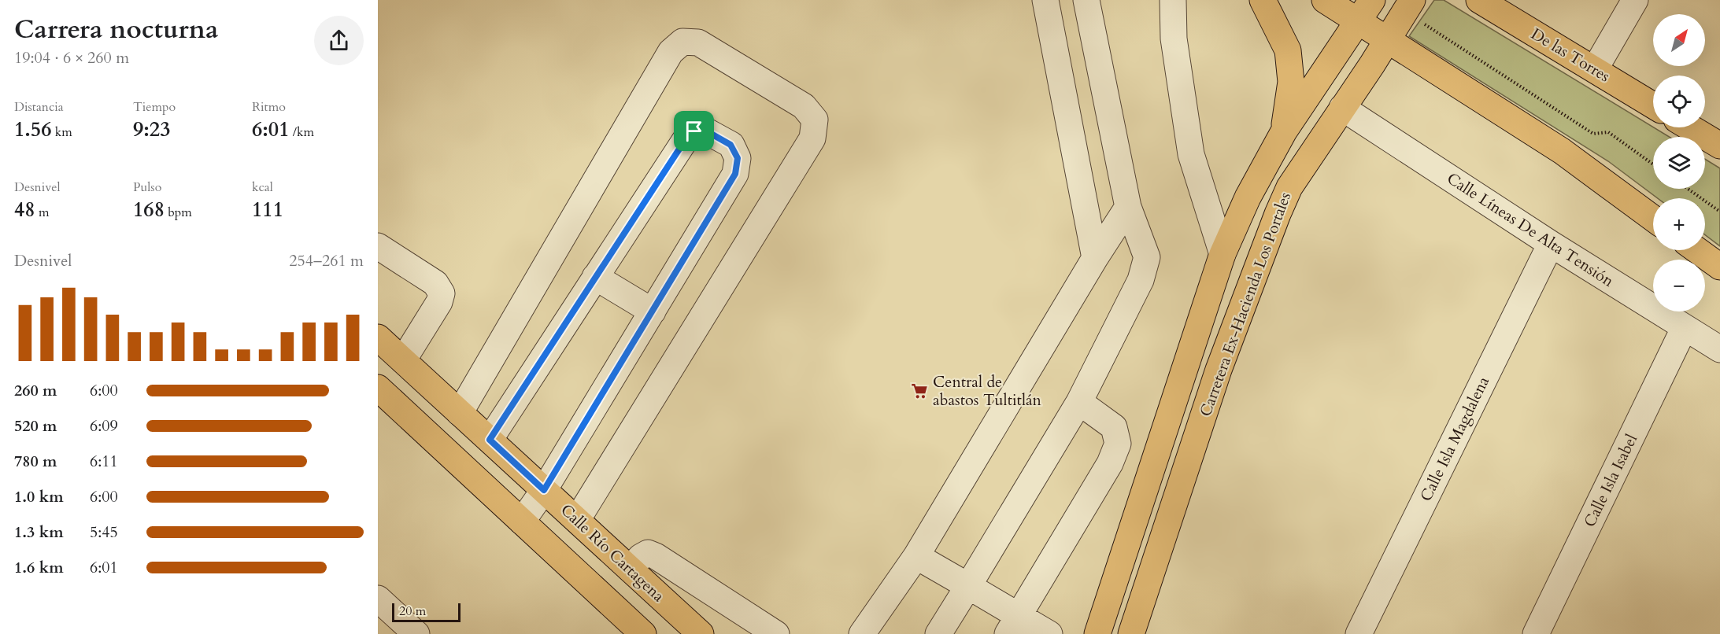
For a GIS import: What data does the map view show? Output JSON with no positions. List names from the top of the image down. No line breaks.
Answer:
{"streets":{"main road":["De las Torres","Carretera Ex-Hacienda Los Portales","Calle Río Cartagena"],"street":["Calle Líneas De Alta Tensión","Calle Isla Magdalena","Calle Isla Isabel"]},"crossings":[["Calle Líneas De Alta Tensión","Carretera Ex-Hacienda Los Portales"],["Calle Líneas De Alta Tensión","Calle Isla Magdalena"],["Calle Líneas De Alta Tensión","Calle Isla Isabel"]],"places":{"supermarket":["Central de abastos Tultitlán"]},"scale_bar":"20 m","north":"top right","page":{"heading":["Carrera nocturna","19:04 · 6 × 260 m"],"map_buttons":["+","−"],"stats":[["Distancia","1.56 km"],["Tiempo","9:23"],["Ritmo","6:01 /km"],["Desnivel","48 m"],["Pulso","168 bpm"],["kcal","111"]],"chart":["Desnivel","254–261 m"],"list":[{"name":"260 m","note":"6:00"},{"name":"520 m","note":"6:09"},{"name":"780 m","note":"6:11"},{"name":"1.0 km","note":"6:00"},{"name":"1.3 km","note":"5:45"},{"name":"1.6 km","note":"6:01"}],"scale":"20 m"}}
